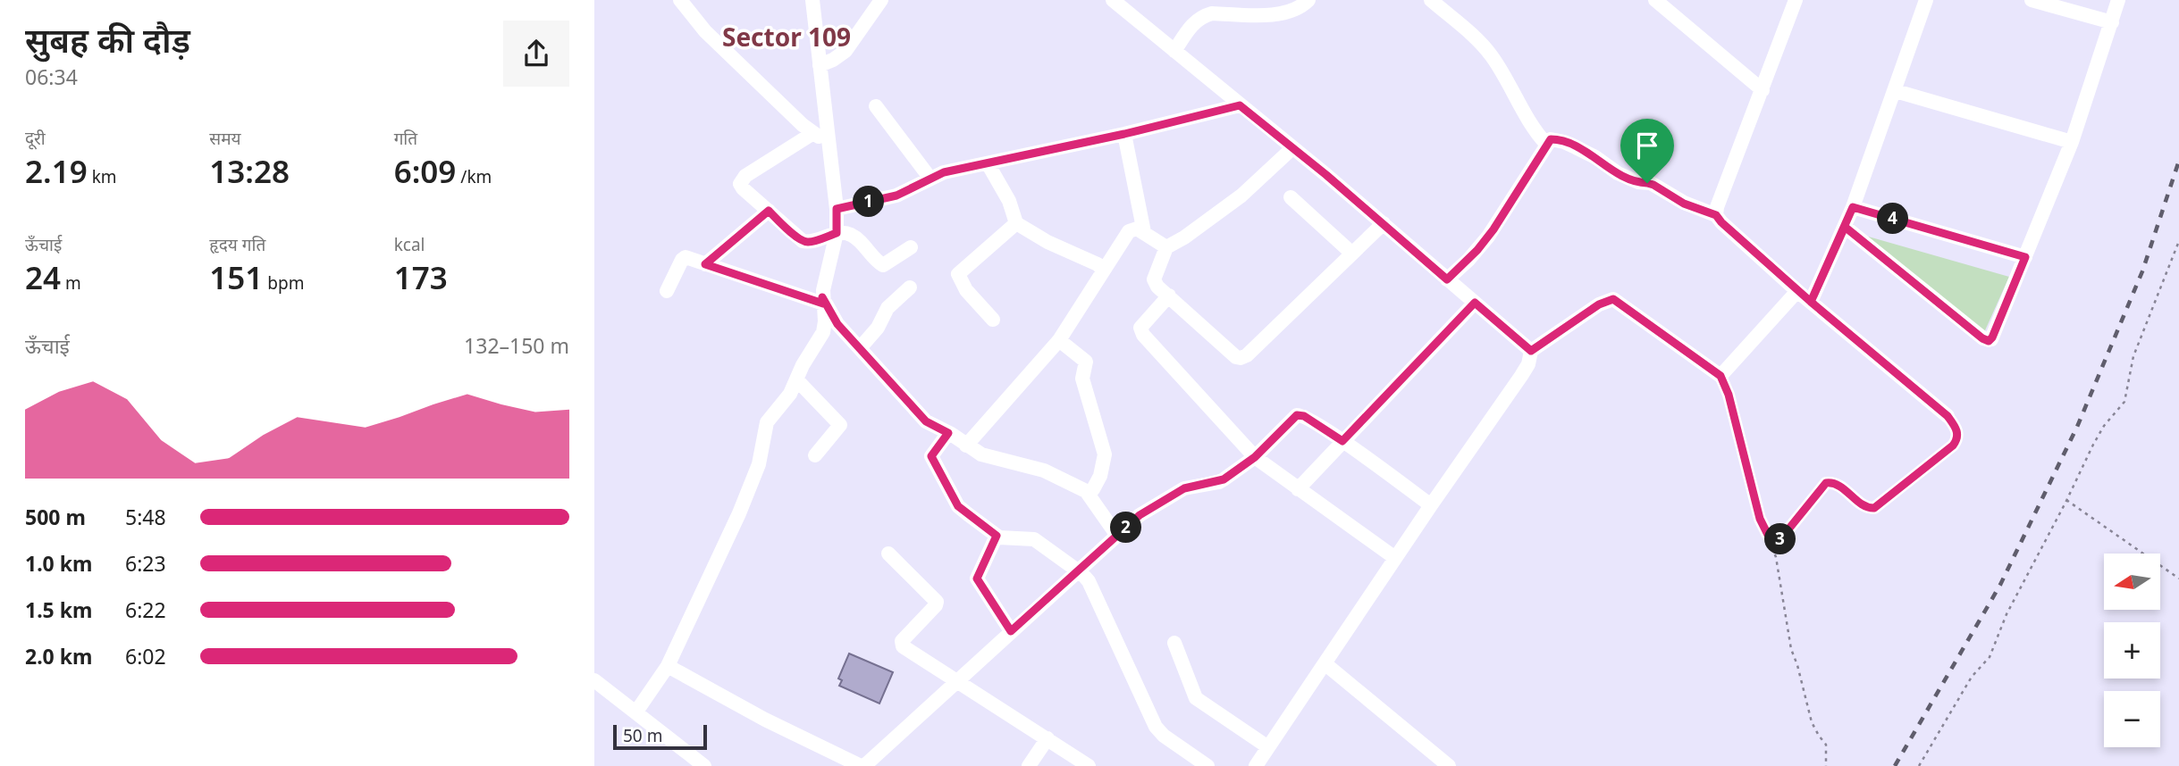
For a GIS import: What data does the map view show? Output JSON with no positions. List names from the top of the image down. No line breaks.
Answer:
{"districts":["Sector 109"],"scale_bar":"50 m","north":"left","page":{"heading":["सुबह की दौड़","06:34"],"stats":[["दूरी","2.19 km"],["समय","13:28"],["गति","6:09 /km"],["ऊँचाई","24 m"],["हृदय गति","151 bpm"],["kcal","173"]],"pins":["1","4","2","3"],"chart":["ऊँचाई","132–150 m"],"list":[{"name":"500 m","note":"5:48"},{"name":"1.0 km","note":"6:23"},{"name":"1.5 km","note":"6:22"},{"name":"2.0 km","note":"6:02"}],"map_buttons":["+","−"],"scale":"50 m"}}
